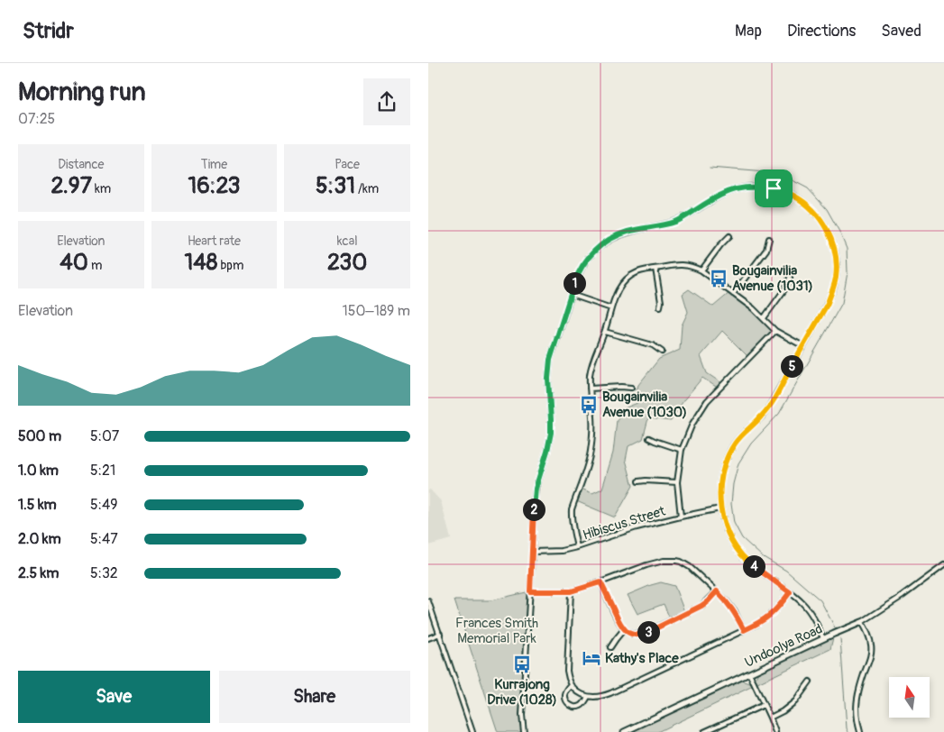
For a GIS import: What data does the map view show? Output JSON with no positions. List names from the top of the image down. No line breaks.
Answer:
{"streets":{"main road":["Undoolya Road"],"street":["Hibiscus Street"]},"parks":["Frances Smith Memorial Park"],"places":{"bus stop":["Bougainvilia Avenue (1031)","Bougainvilia Avenue (1030)","Kurrajong Drive (1028)"],"hotel":["Kathy's Place"]},"north":"top","page":{"header":"Stridr","nav":["Map","Directions","Saved"],"heading":["Morning run","07:25"],"stats":[["Distance","2.97 km"],["Time","16:23"],["Pace","5:31 /km"],["Elevation","40 m"],["Heart rate","148 bpm"],["kcal","230"]],"pins":["1","5","2","4","3"],"chart":["Elevation","150–189 m"],"list":[{"name":"500 m","note":"5:07"},{"name":"1.0 km","note":"5:21"},{"name":"1.5 km","note":"5:49"},{"name":"2.0 km","note":"5:47"},{"name":"2.5 km","note":"5:32"}],"buttons":["Save","Share"]}}
